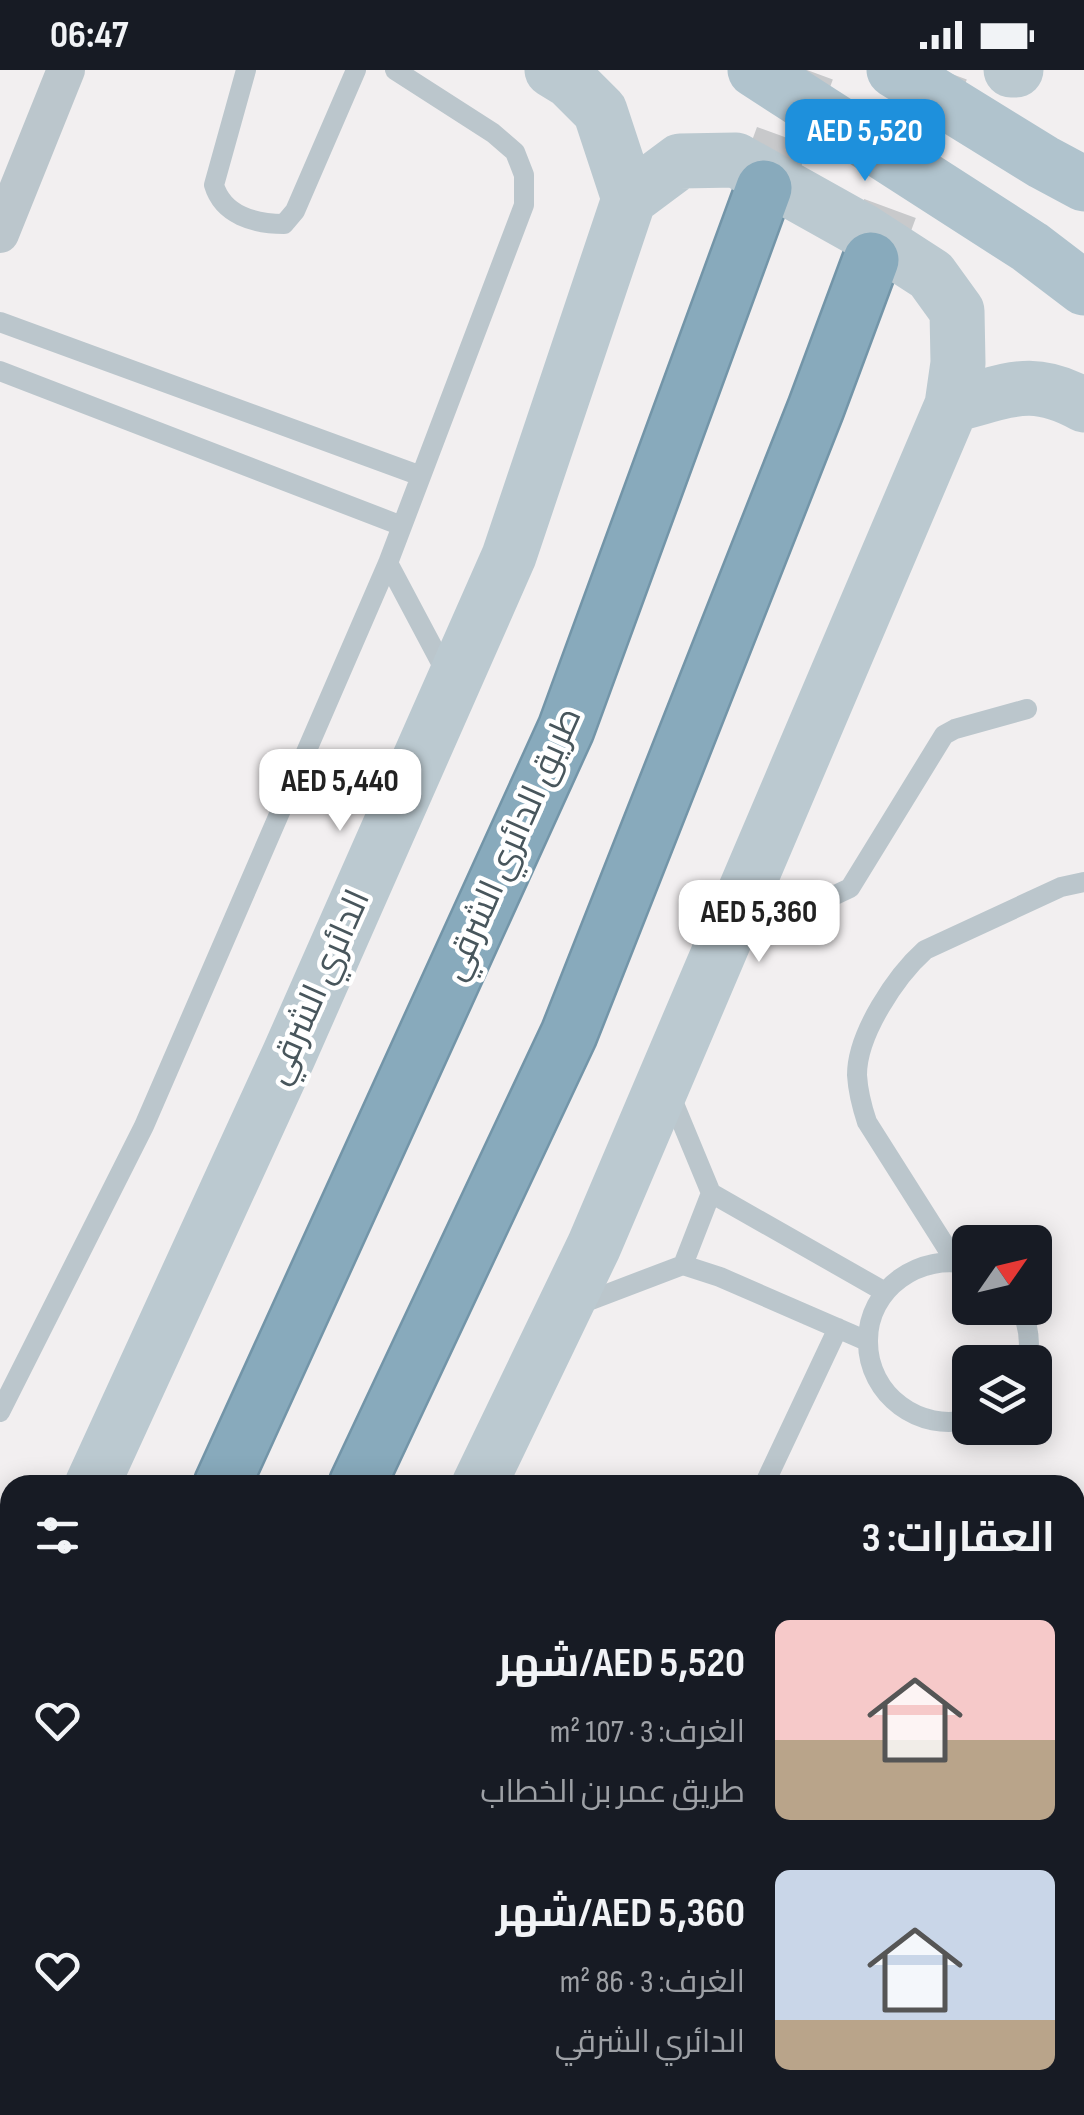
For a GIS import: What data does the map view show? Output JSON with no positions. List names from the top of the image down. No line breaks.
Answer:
{"streets":{"highway":["طريق الدائري الشرقي"],"street":["الدائري الشرقي"]},"north":"top right","page":{"status":"06:47","price":["AED 5,520","AED 5,440","AED 5,360"],"heading":"العقارات: 3","list":[{"name":"AED 5,520/شهر","note":"الغرف: 3 · 107 m² · طريق عمر بن الخطاب"},{"name":"AED 5,360/شهر","note":"الغرف: 3 · 86 m² · الدائري الشرقي"}]}}
